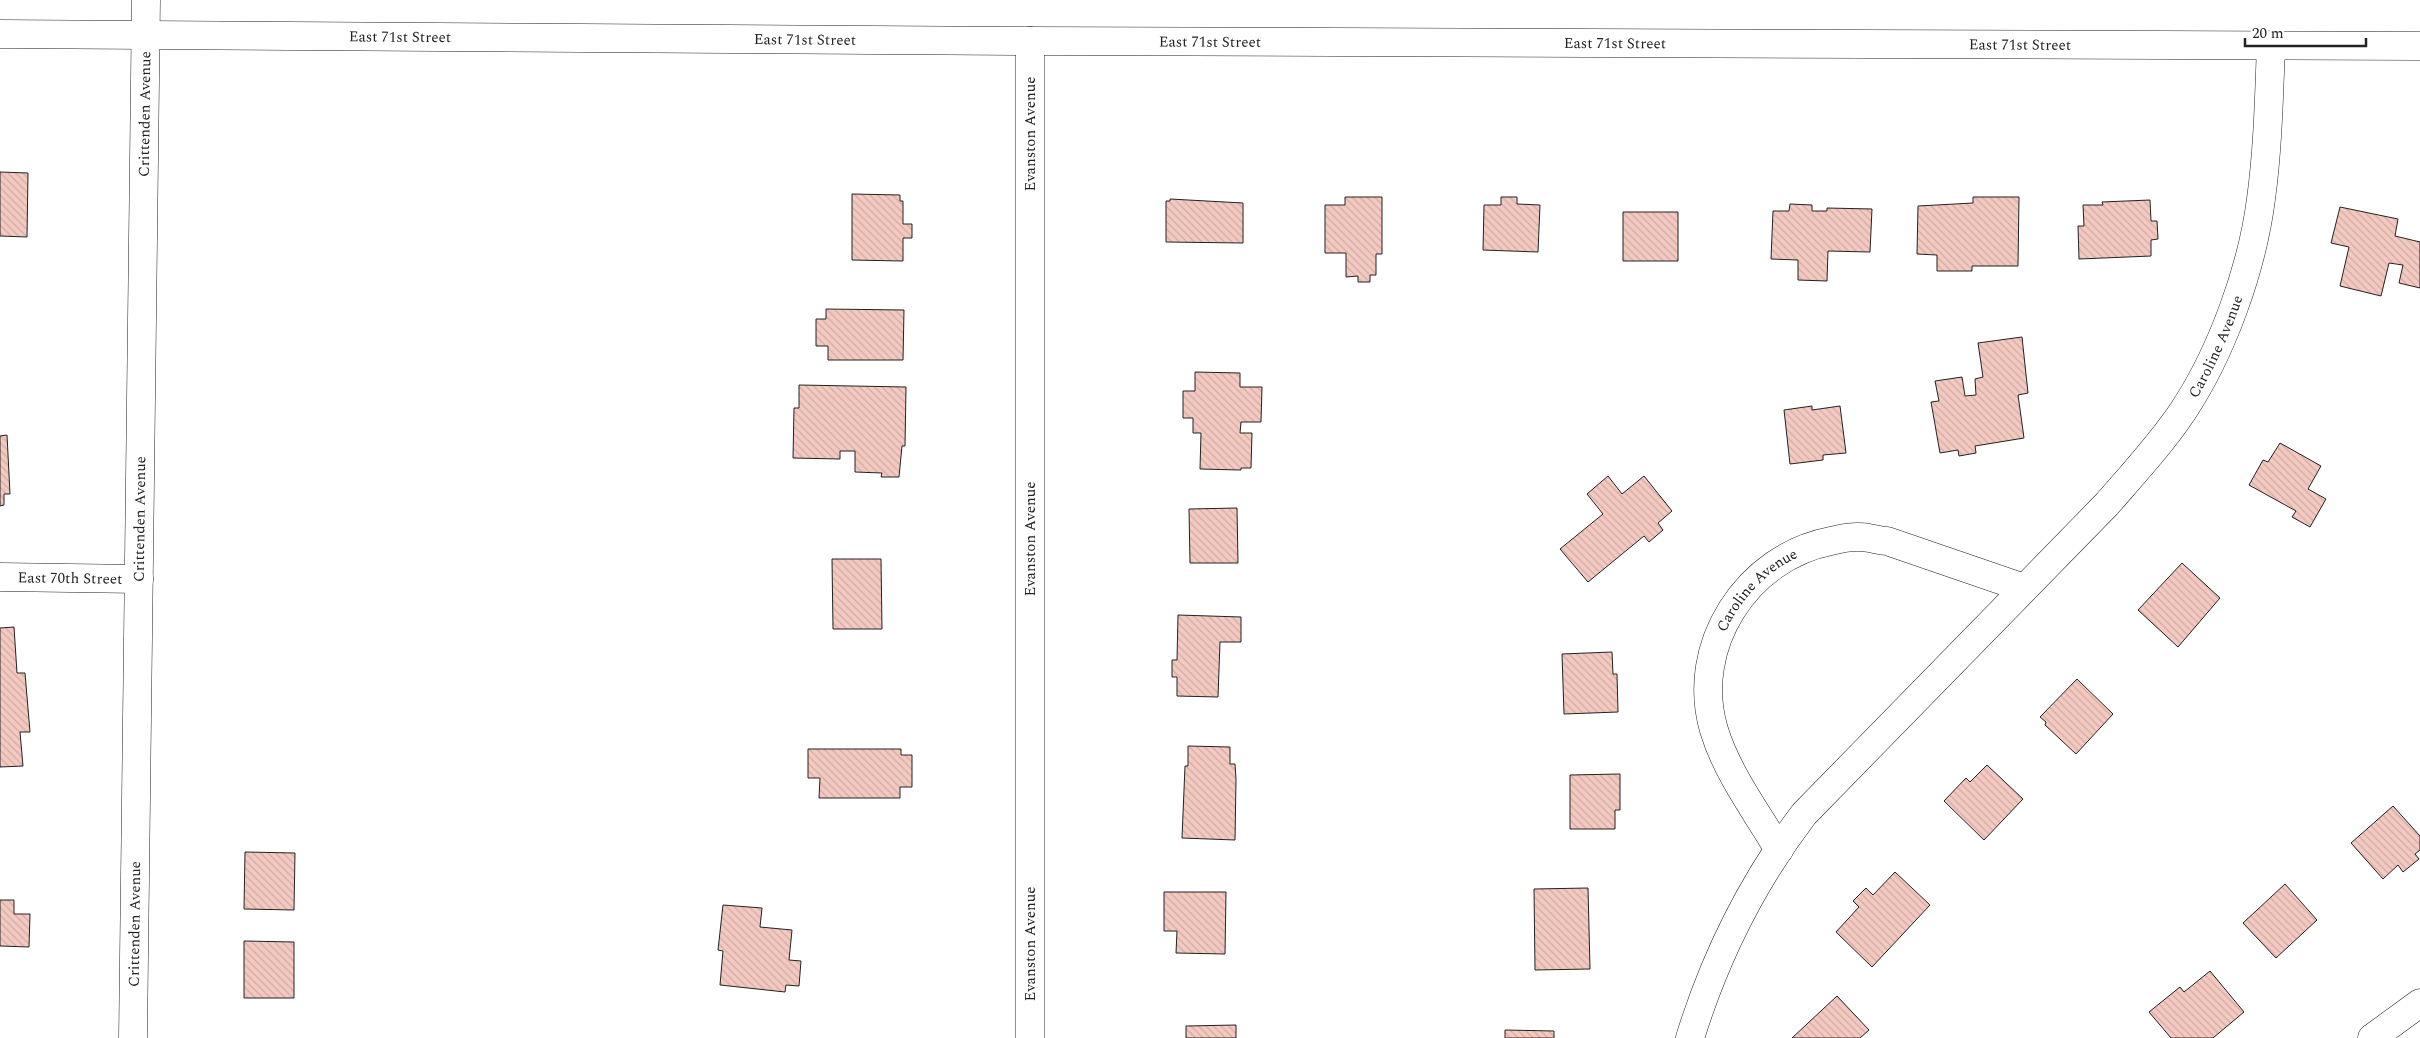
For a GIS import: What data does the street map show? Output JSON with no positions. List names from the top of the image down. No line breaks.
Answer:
{"streets":{"street":["East 71st Street","Crittenden Avenue","Evanston Avenue","Caroline Avenue","East 70th Street"]},"crossings":[["East 71st Street","Crittenden Avenue"],["East 71st Street","Evanston Avenue"],["East 71st Street","Caroline Avenue"],["Crittenden Avenue","East 70th Street"]],"scale_bar":"20 m"}
